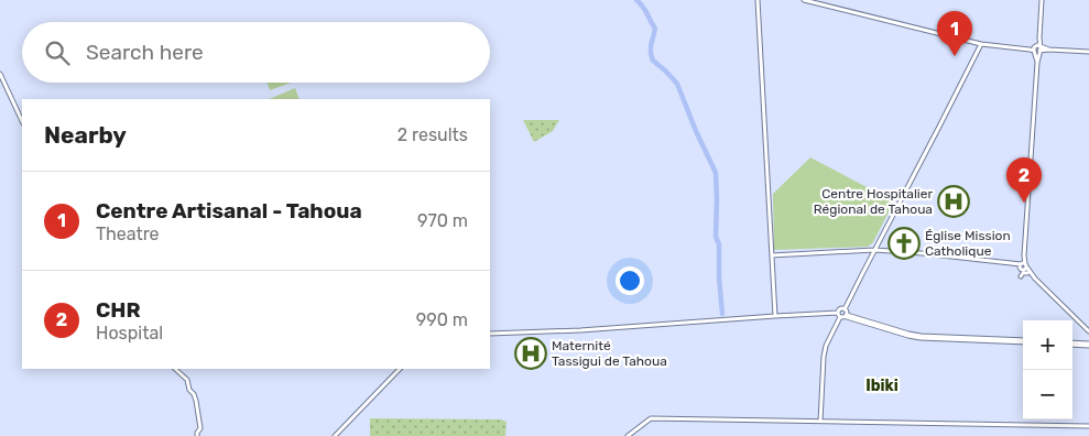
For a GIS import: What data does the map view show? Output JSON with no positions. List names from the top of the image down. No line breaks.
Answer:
{"districts":["Ibiki"],"places":{"hospital":["Centre Hospitalier Régional de Tahoua","Maternité Tassigui de Tahoua"],"church":["Église Mission Catholique"]},"page":{"pins":["1","2"],"search":"Search here","heading":["Nearby","2 results"],"list":[{"mark":"1","name":"Centre Artisanal - Tahoua","note":"Theatre","value":"970 m"},{"mark":"2","name":"CHR","note":"Hospital","value":"990 m"}],"map_buttons":["+","−"]}}
